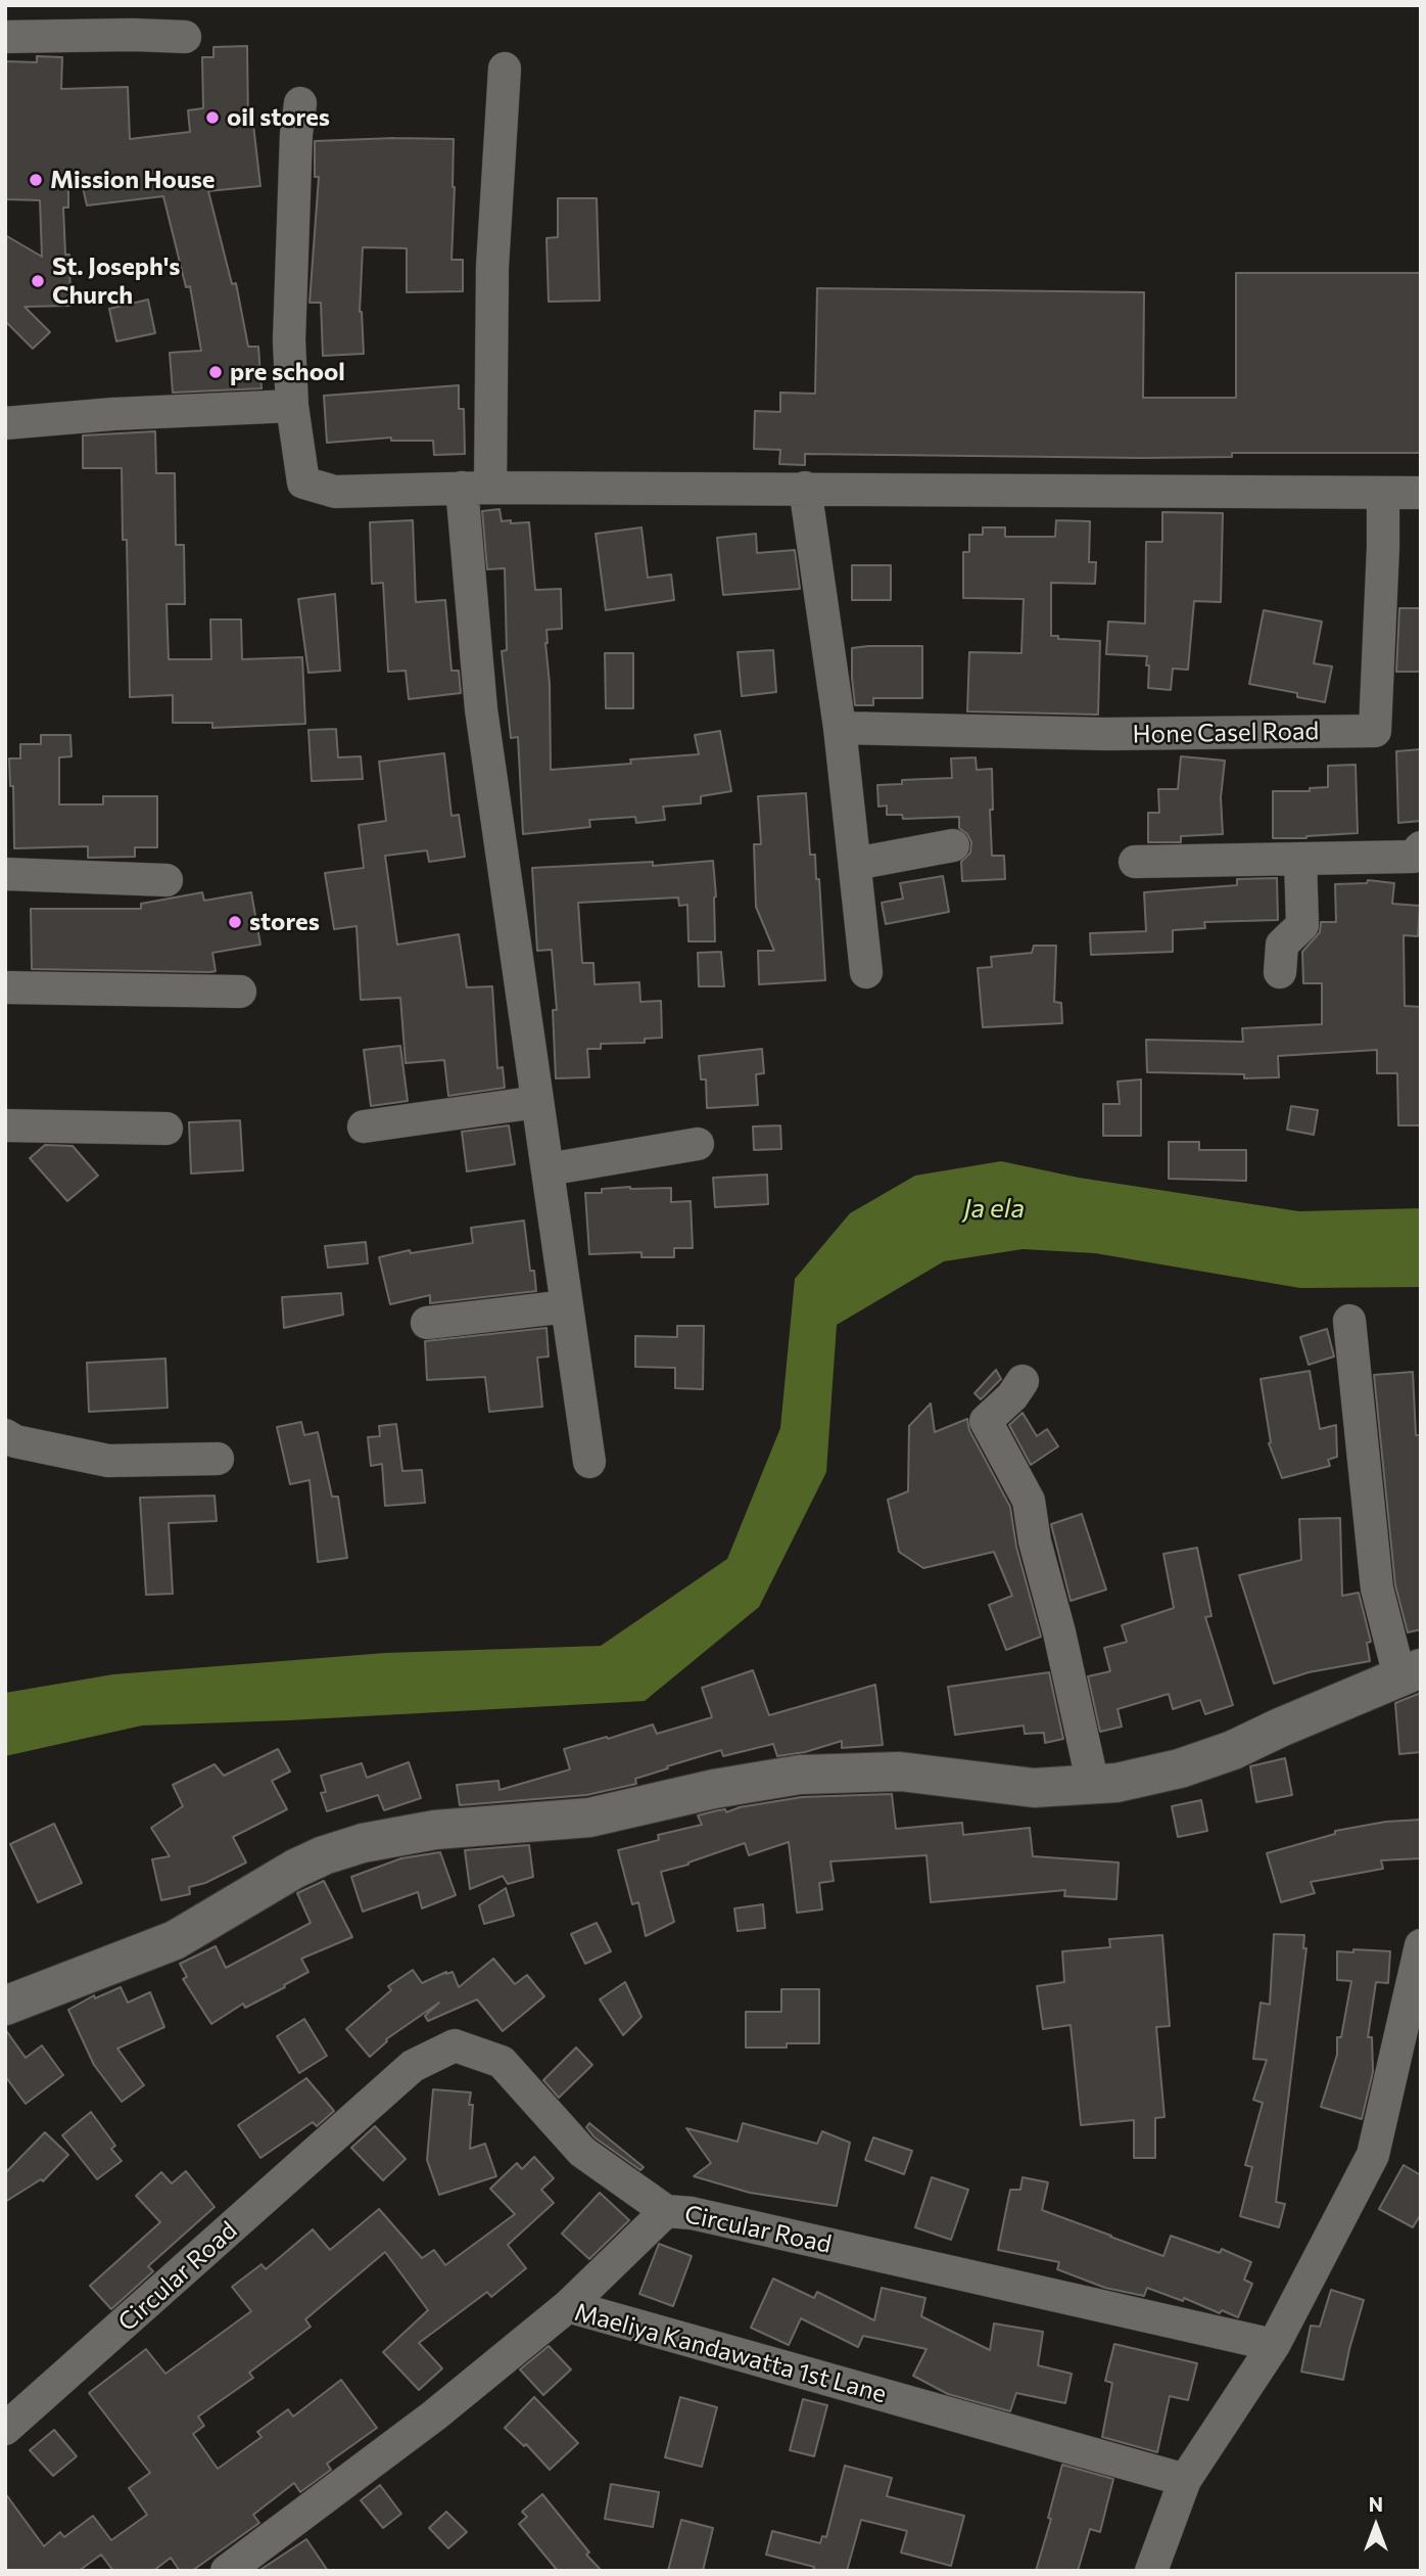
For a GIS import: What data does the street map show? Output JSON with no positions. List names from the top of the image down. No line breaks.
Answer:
{"streets":{"street":["Hone Casel Road","Circular Road","Maeliya Kandawatta 1st Lane"]},"water":["Ja ela"],"places":["oil stores","Mission House","St. Joseph's Church","pre school","stores"],"north":"top"}
